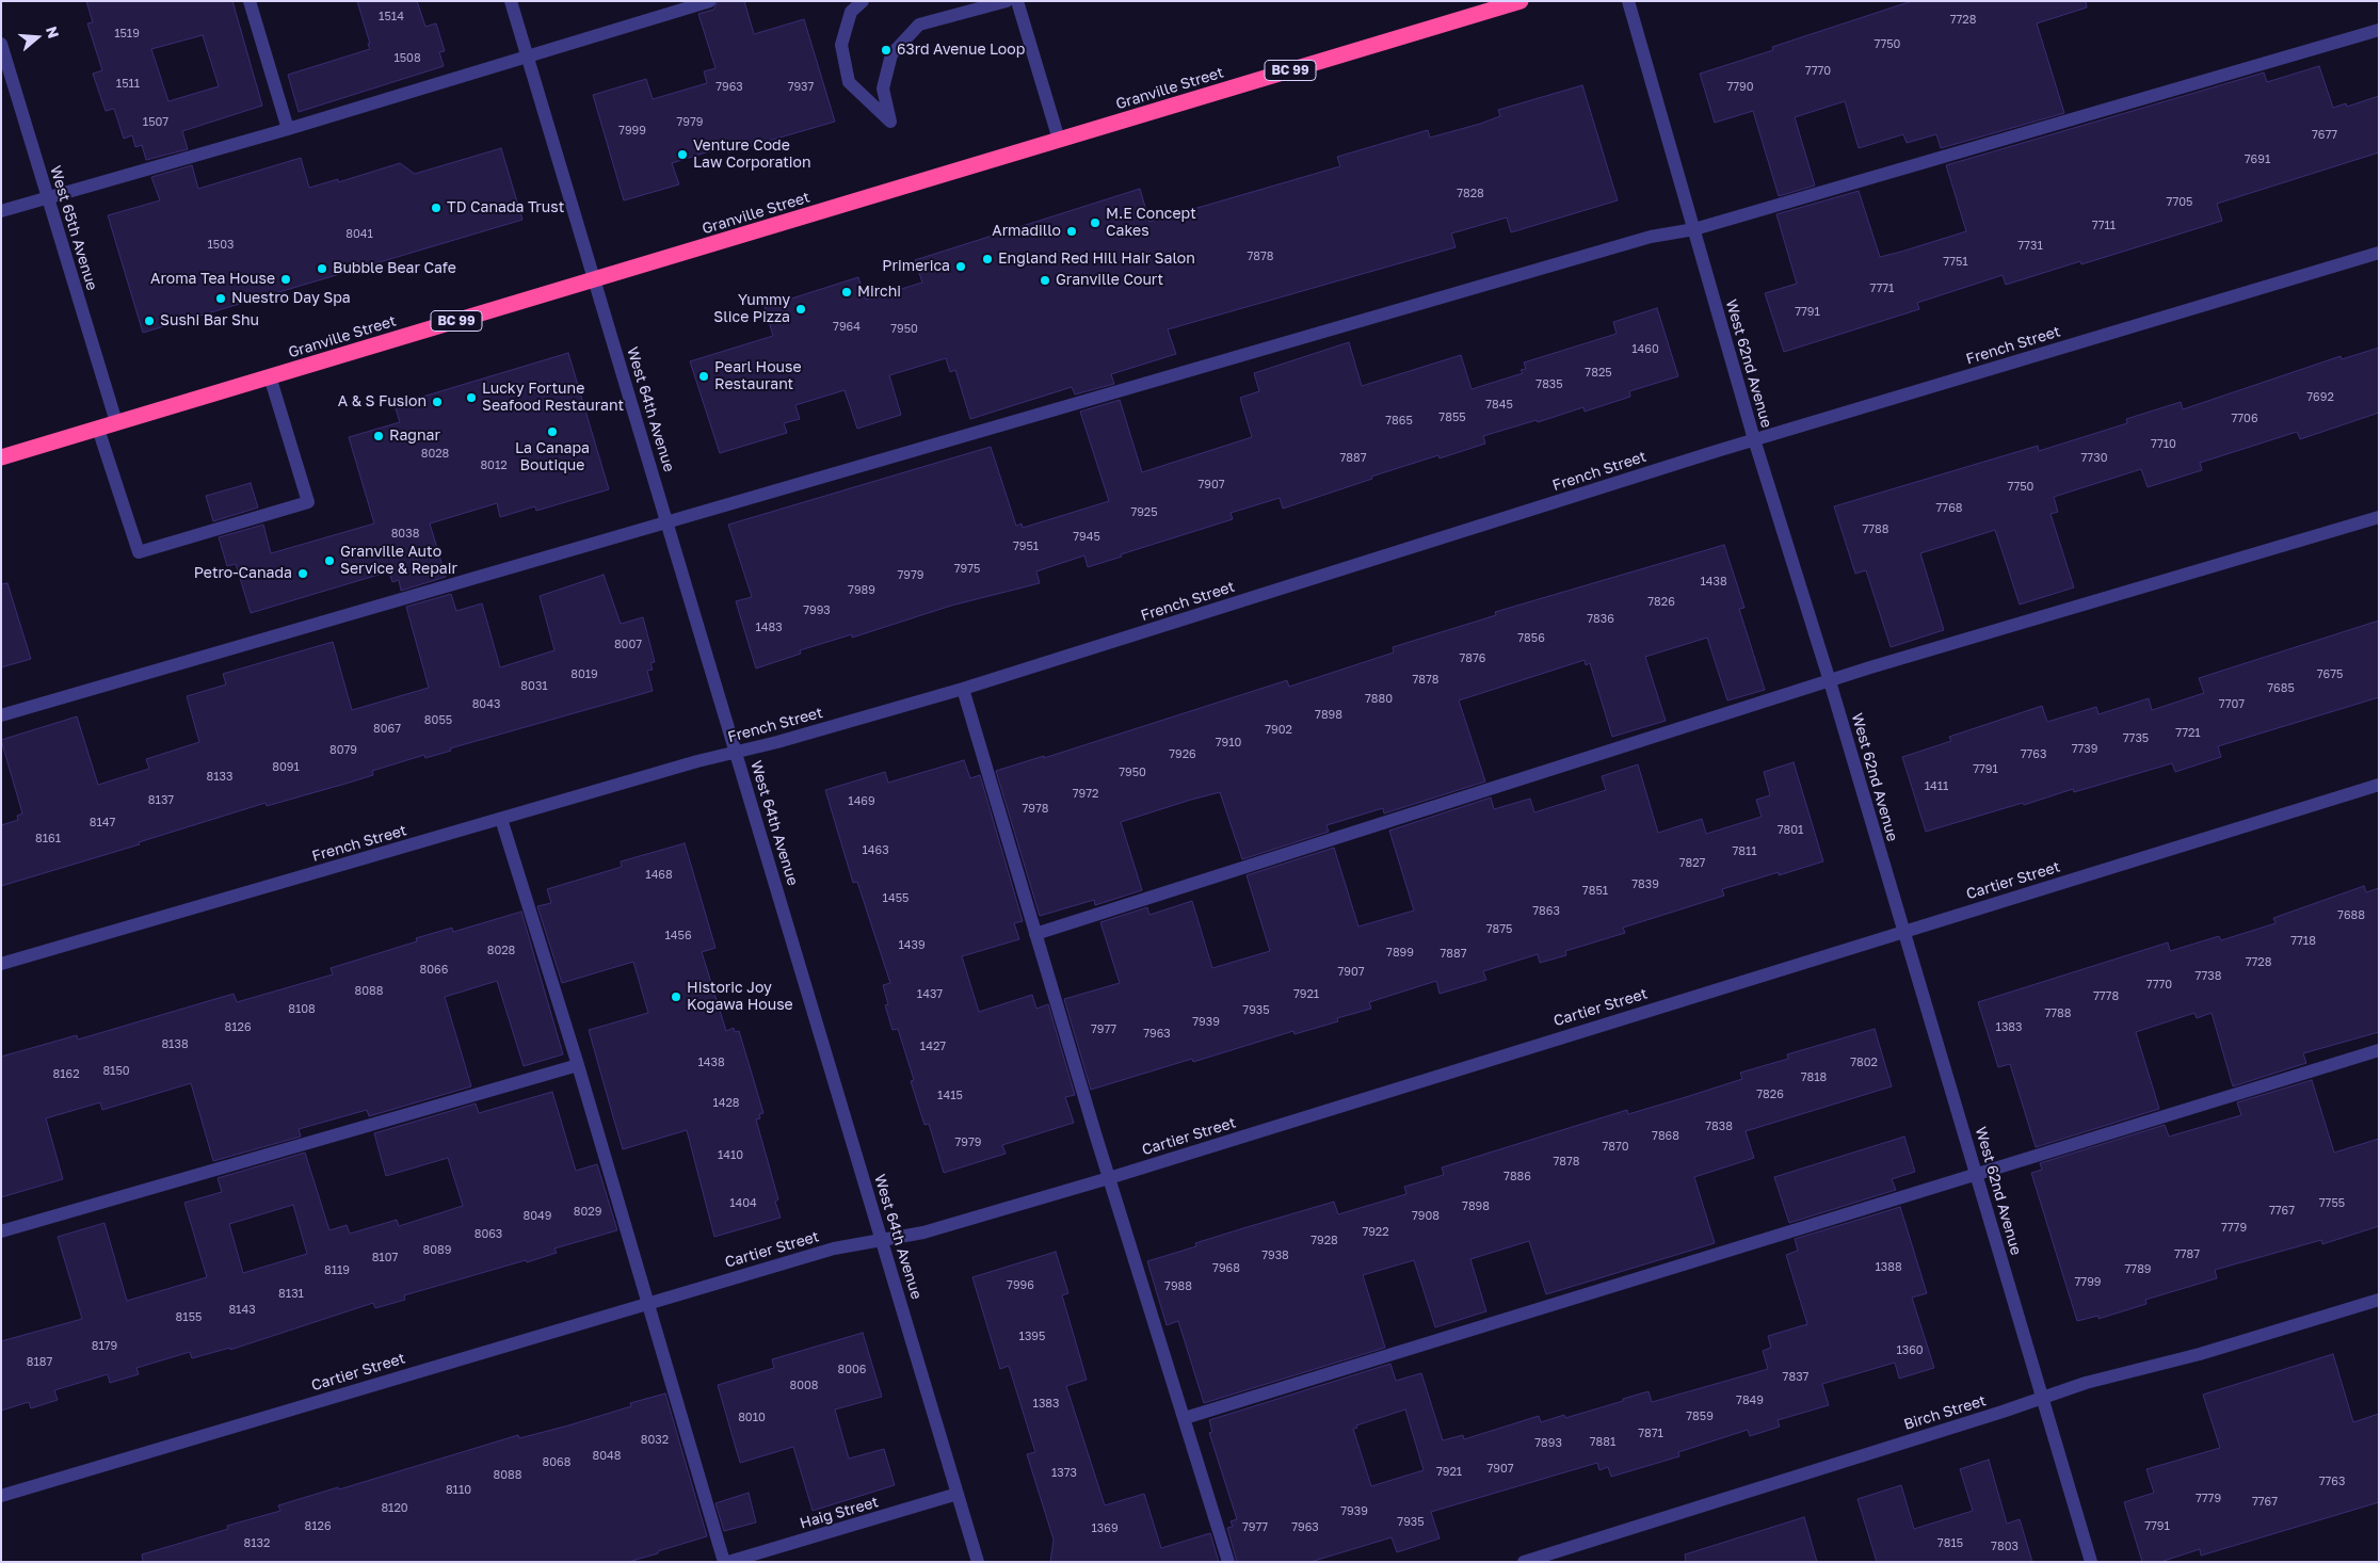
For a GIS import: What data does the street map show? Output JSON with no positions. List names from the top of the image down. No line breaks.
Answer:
{"streets":{"highway":["BC 99","Granville Street"],"street":["West 65th Avenue","French Street","West 62nd Avenue","West 64th Avenue","Cartier Street","Birch Street","Haig Street"]},"crossings":[["Granville Street","West 65th Avenue"],["Granville Street","West 64th Avenue"],["French Street","West 62nd Avenue"],["French Street","West 64th Avenue"],["West 62nd Avenue","Cartier Street"],["West 62nd Avenue","Birch Street"],["West 64th Avenue","Cartier Street"],["West 64th Avenue","Haig Street"]],"places":["63rd Avenue Loop","Venture Code Law Corporation","TD Canada Trust","M.E Concept Cakes","Armadillo","England Red Hill Hair Salon","Primerica","Bubble Bear Cafe","Aroma Tea House","Granville Court","Mirchi","Nuestro Day Spa","Yummy Slice Pizza","Sushi Bar Shu","Pearl House Restaurant","Lucky Fortune Seafood Restaurant","A & S Fusion","La Canapa Boutique","Ragnar","Granville Auto Service & Repair","Petro-Canada","Historic Joy Kogawa House"],"house_numbers":["1514","7728","1519","7750","1508","7770","1511","7963","7937","7790","1507","7979","7999","7677","7691","7828","7705","7711","8041","1503","7731","7878","7751","7771","7791","7964","7950","1460","7825","7835","7692","7845","7855","7706","7865","7710","8028","7887","7730","8012","7907","7750","7768","7925","7788","8038","7945","7951","7975","7979","1438","7989","7826","7993","7836","1483","7856","8007","7876","8019","7675","7878","8031","7685","7880","8043","7707","7898","8055","8067","7902","7721","7735","7910","7739","8079","7926","7763","8091","7791","7950","8133","1411","7972","8137","1469","7978","8147","7801","8161","1463","7811","7827","1468","7839","7851","1455","7863","7688","7875","1456","7718","1439","8028","7899","7887","7728","8066","7907","7738","7770","8088","1437","7921","7778","8108","7935","7788","7939","8126","1383","7977","7963","8138","1427","1438","7802","8150","8162","7818","7826","1415","1428","7838","7868","7979","7870","1410","7878","7886","1404","7755","7898","7767","8029","8049","7908","7779","7922","8063","7928","8089","7787","7938","8107","1388","7968","7789","8119","7799","7996","7988","8131","8143","8155","1395","8179","1360","8187","8006","7837","8008","7849","1383","7859","8010","7871","8032","7881","7893","8048","8068","7907","7921","1373","8088","7763","8110","7779","7767","8120","7939","7935","8126","7791","7977","7963","1369","8132","7815","7803"],"north":"right"}
